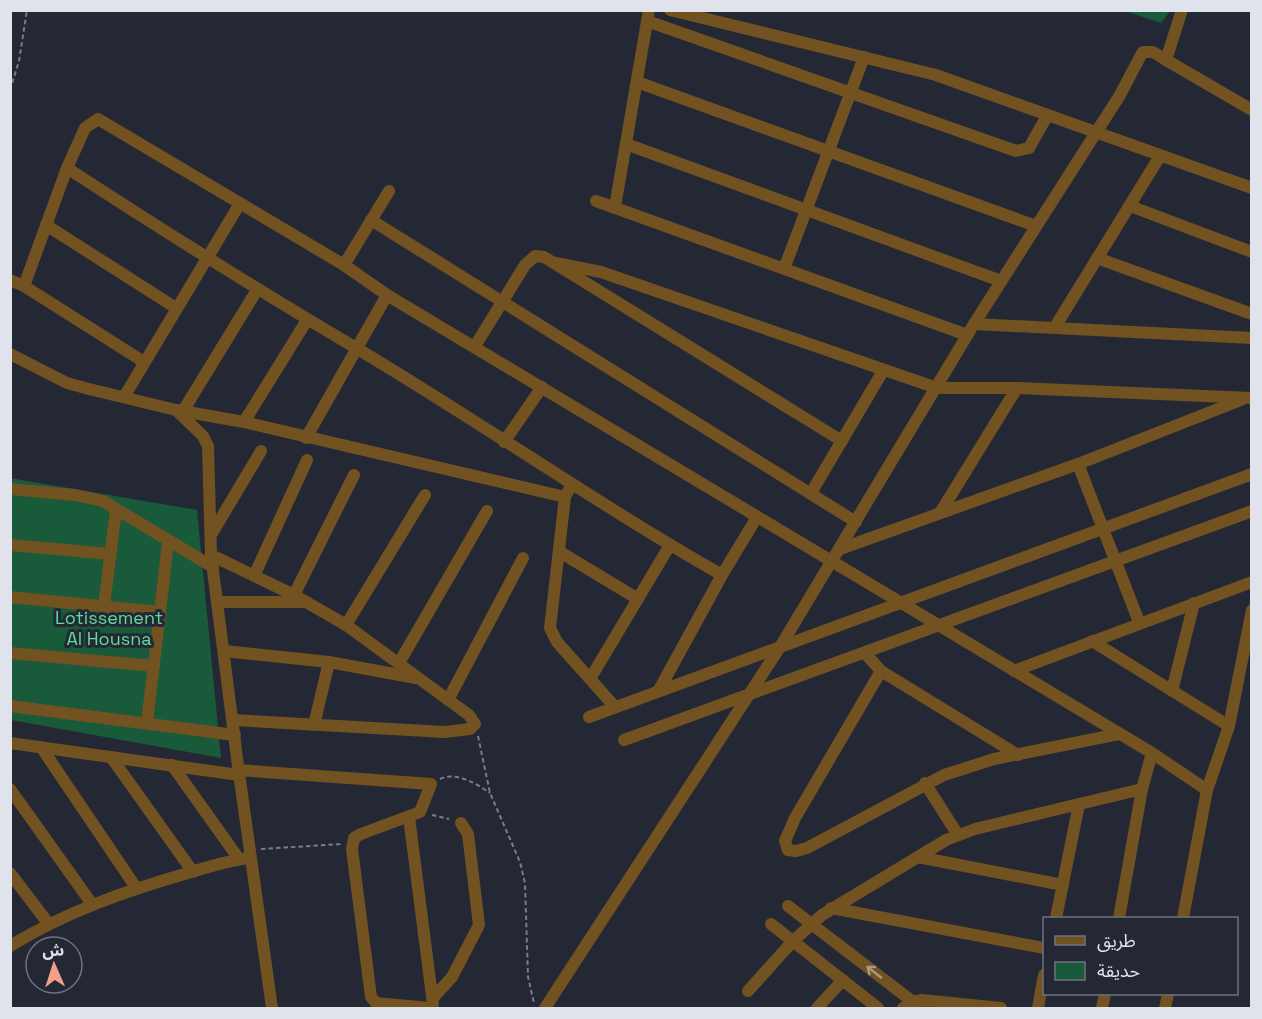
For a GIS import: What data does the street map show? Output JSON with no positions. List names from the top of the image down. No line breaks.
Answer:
{"parks":["Lotissement Al Housna"],"legend":["طريق","حديقة"],"north":"top"}
